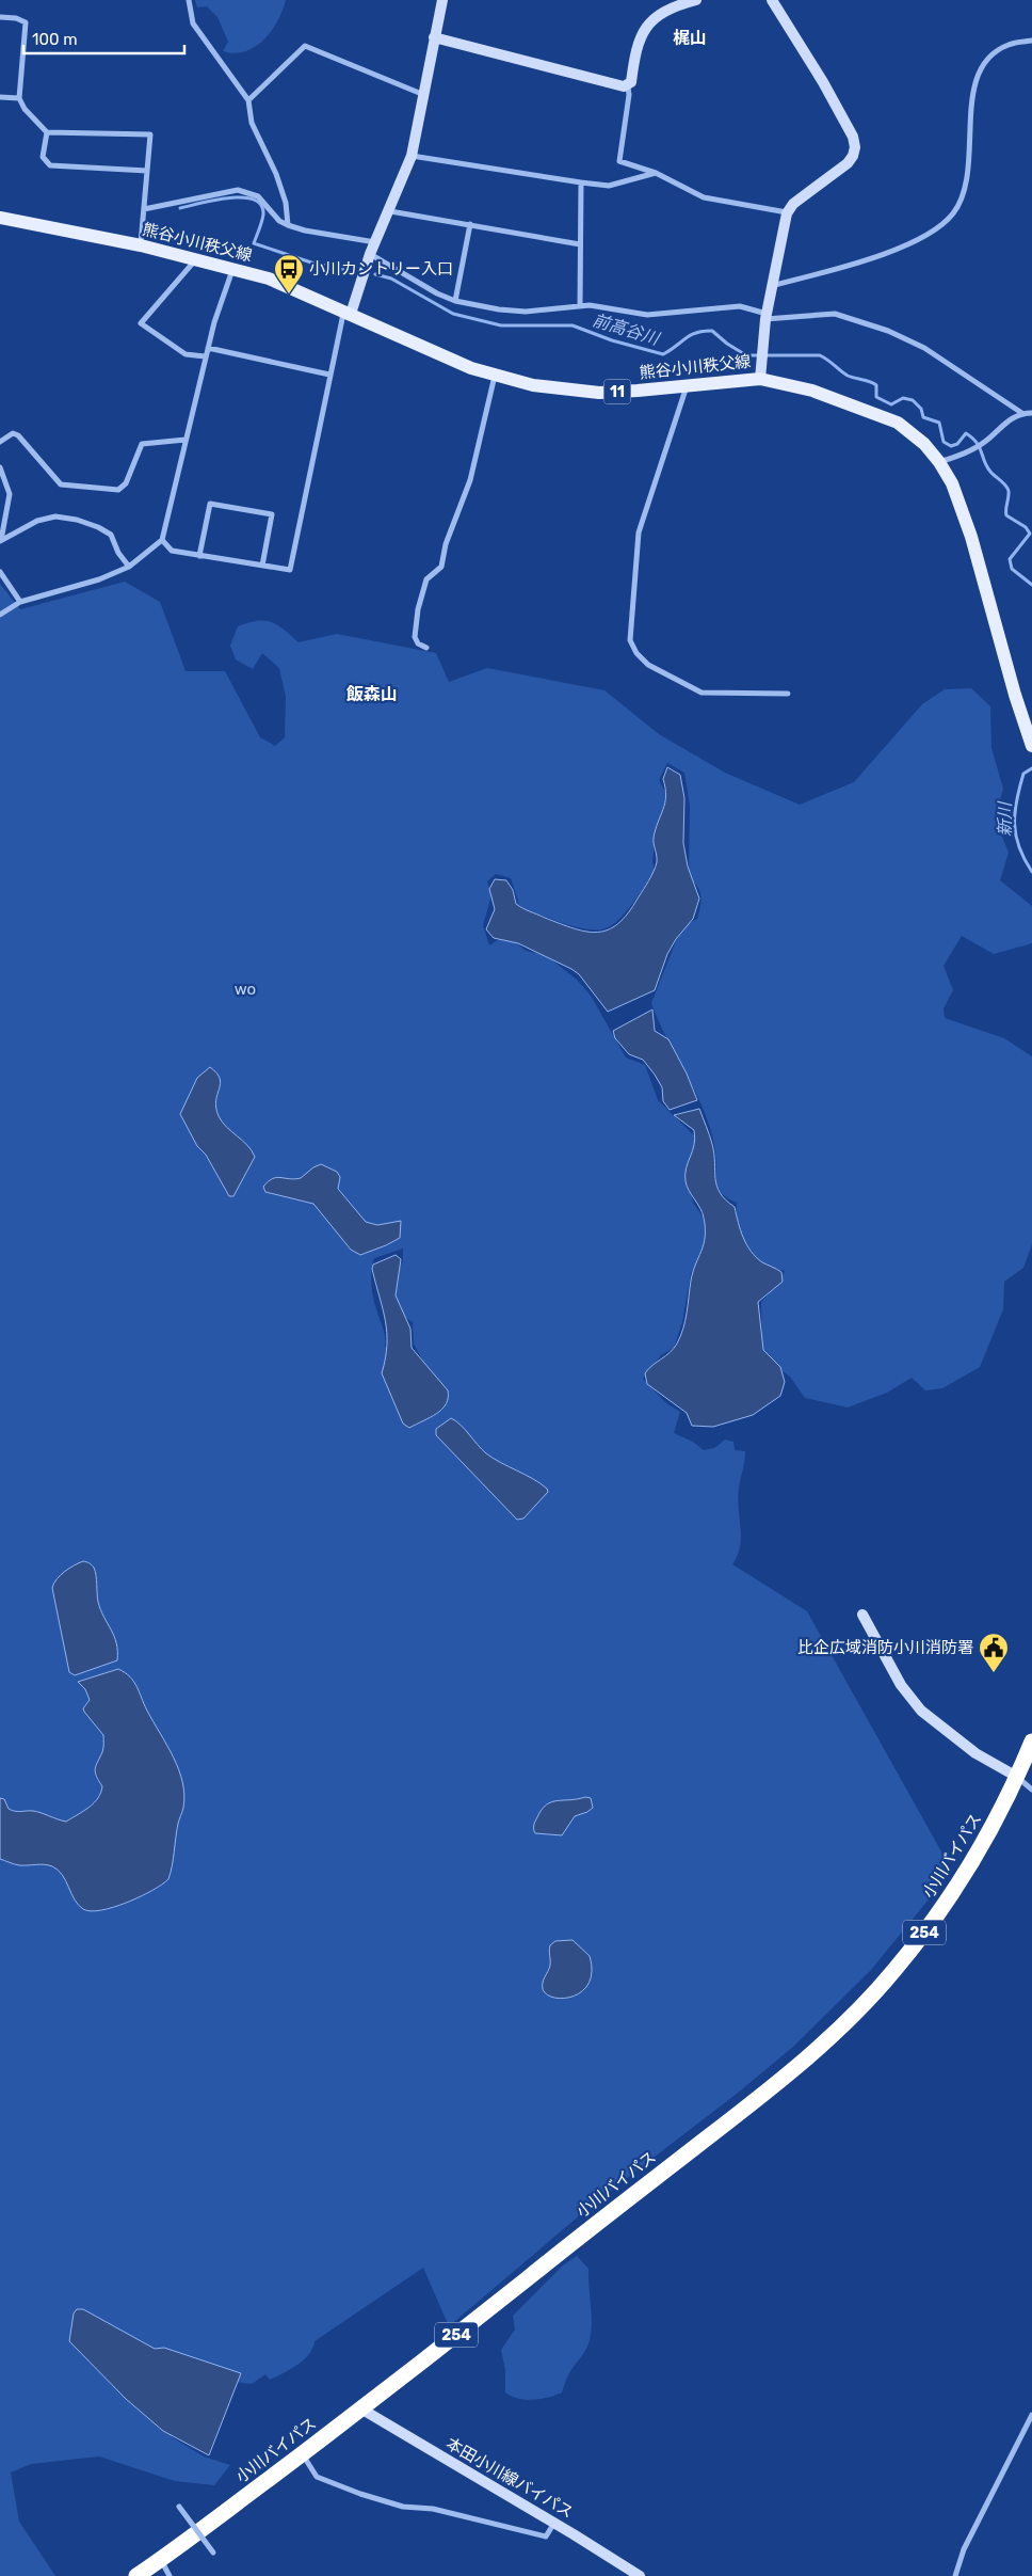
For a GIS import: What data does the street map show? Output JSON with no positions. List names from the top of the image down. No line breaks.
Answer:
{"streets":{"highway":["小川バイパス","254"],"main road":["熊谷小川秩父線","11"],"street":["本田小川線バイパス"]},"crossings":[["小川バイパス","本田小川線バイパス"]],"districts":["梶山","飯森山"],"water":["前高谷川","新川"],"parks":["wo"],"places":{"bus stop":["小川カントリー入口"],"public building":["比企広域消防小川消防署"]},"scale_bar":"100 m"}
